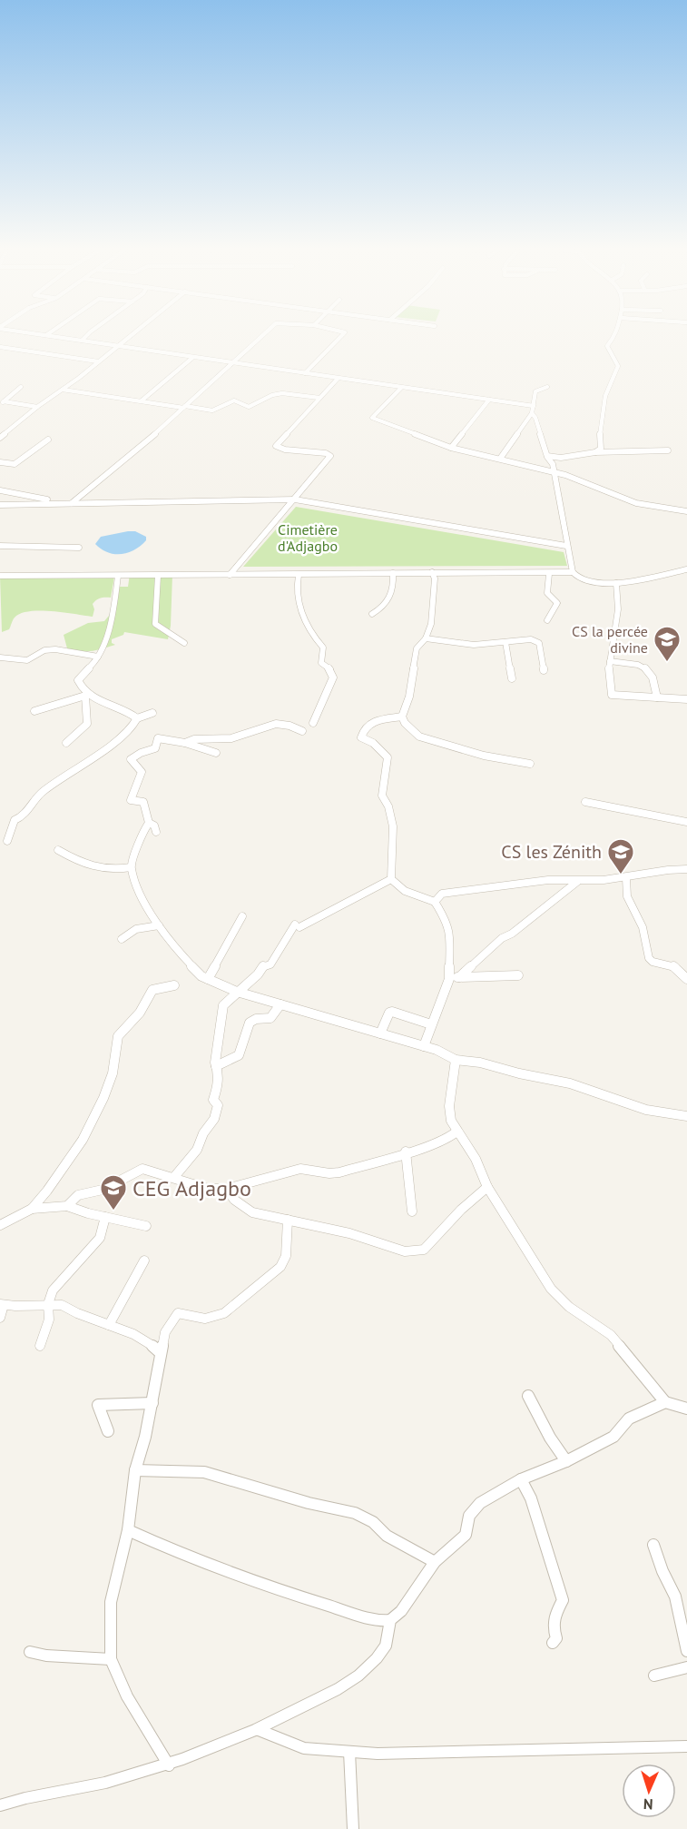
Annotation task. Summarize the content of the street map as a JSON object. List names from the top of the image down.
{
  "parks": ["Cimetière d'Adjagbo"],
  "places": {
    "school or university": ["CS la percée divine", "CS les Zénith", "CEG Adjagbo"]
  },
  "north": "bottom"
}
